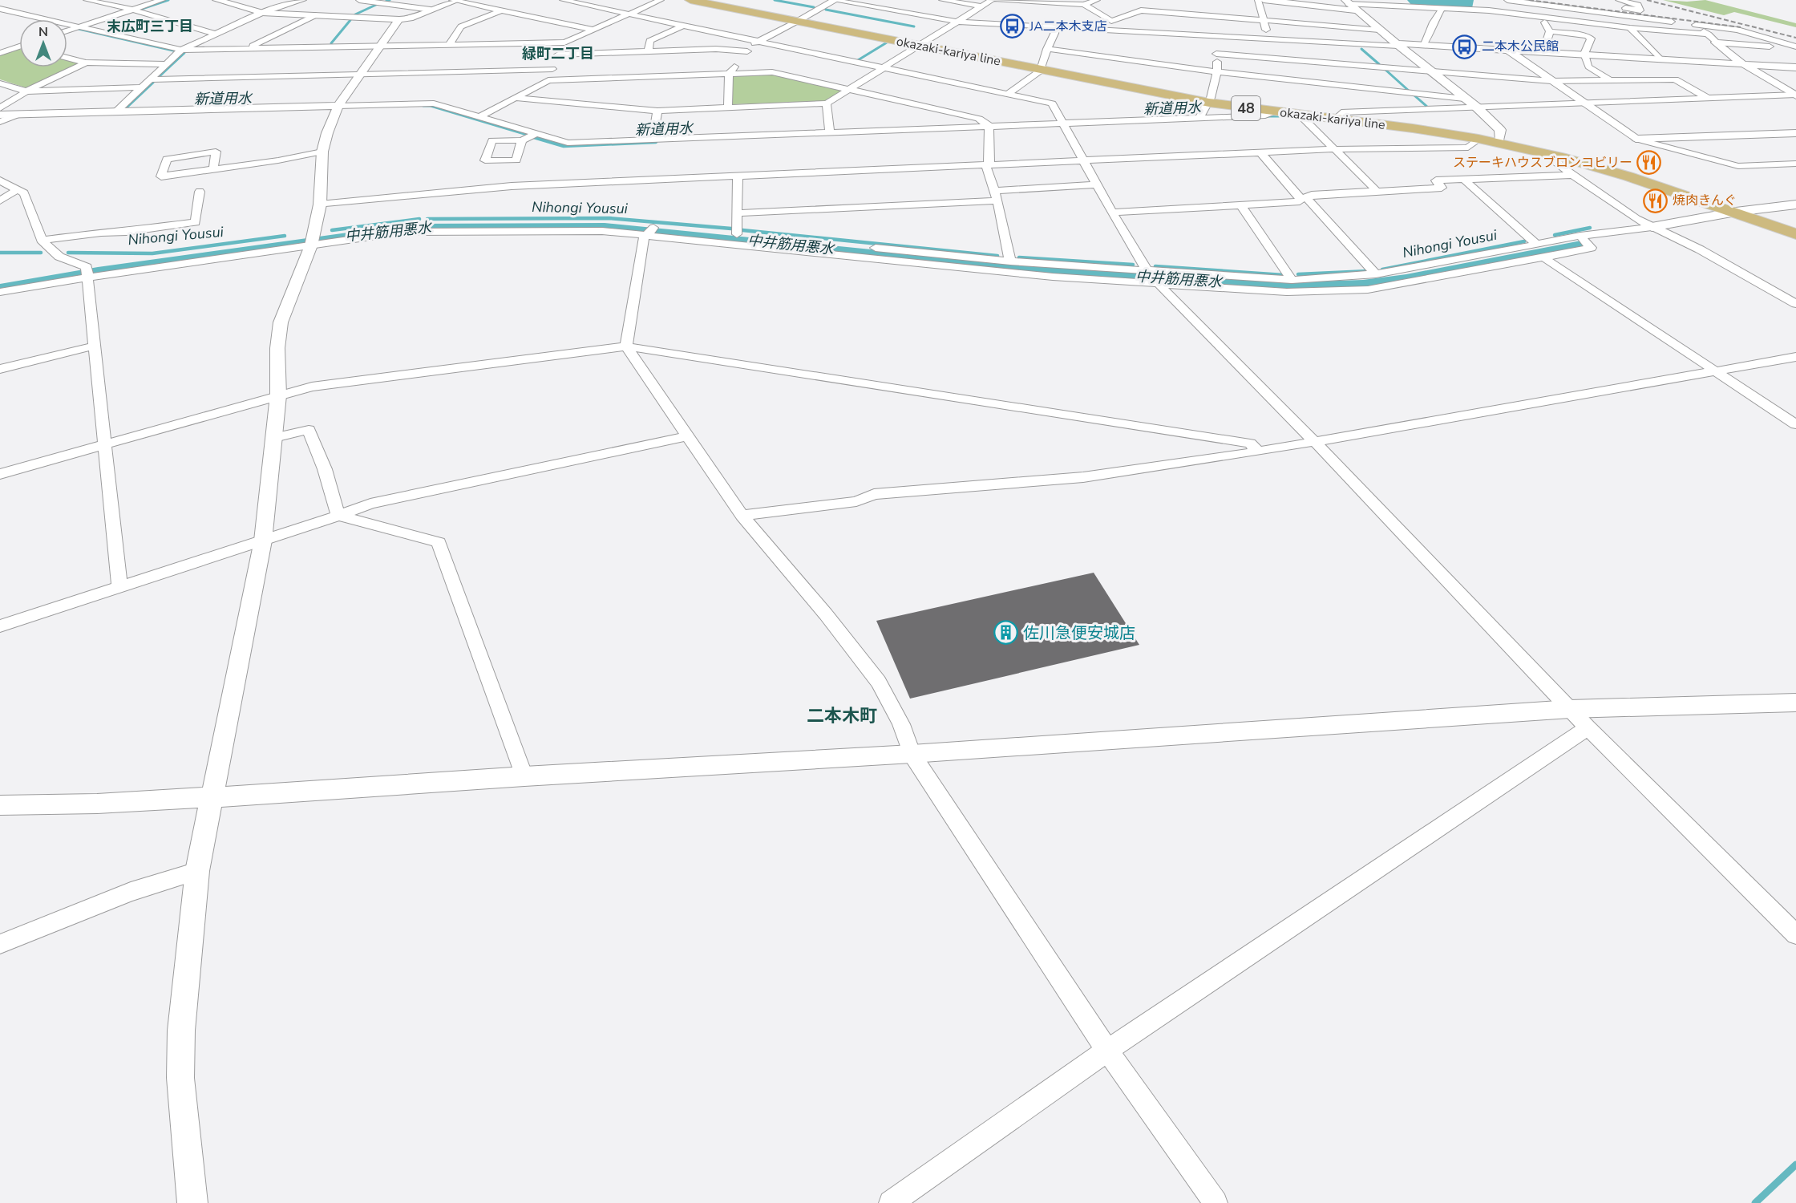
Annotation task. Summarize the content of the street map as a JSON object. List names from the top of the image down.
{
  "streets": {
    "main road": ["okazaki-kariya line", "48"]
  },
  "districts": ["末広町三丁目", "緑町二丁目", "二本木町"],
  "water": ["新道用水", "Nihongi Yousui", "中井筋用悪水"],
  "places": {
    "bus stop": ["JA二本木支店", "二本木公民館"],
    "restaurant": ["ステーキハウスブロンコビリー", "焼肉きんぐ"],
    "building": ["佐川急便安城店"]
  },
  "north": "top"
}
